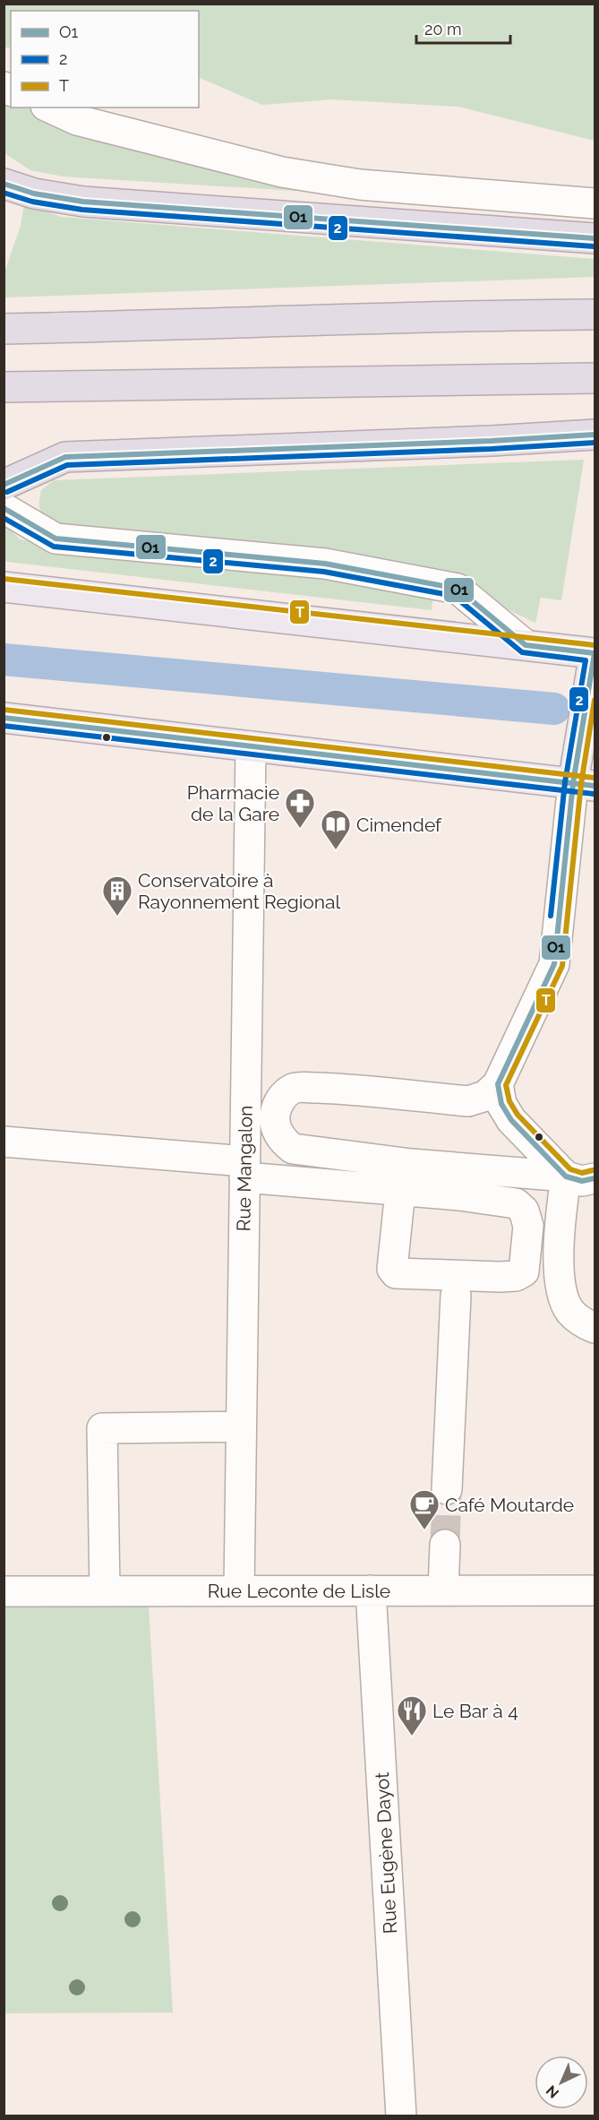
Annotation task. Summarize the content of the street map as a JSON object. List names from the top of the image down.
{
  "streets": {
    "street": ["Rue Mangalon", "Rue Leconte de Lisle", "Rue Eugène Dayot"]
  },
  "crossings": [
    ["Rue Mangalon", "Rue Leconte de Lisle"],
    ["Rue Leconte de Lisle", "Rue Eugène Dayot"]
  ],
  "places": {
    "pharmacy": ["Pharmacie de la Gare"],
    "library": ["Cimendef"],
    "building": ["Conservatoire à Rayonnement Regional"],
    "cafe": ["Café Moutarde"],
    "restaurant": ["Le Bar à 4"]
  },
  "lines": ["transit line O1", "transit line 2", "transit line T"],
  "legend": ["O1", "2", "T"],
  "scale_bar": "20 m",
  "north": "bottom left"
}
